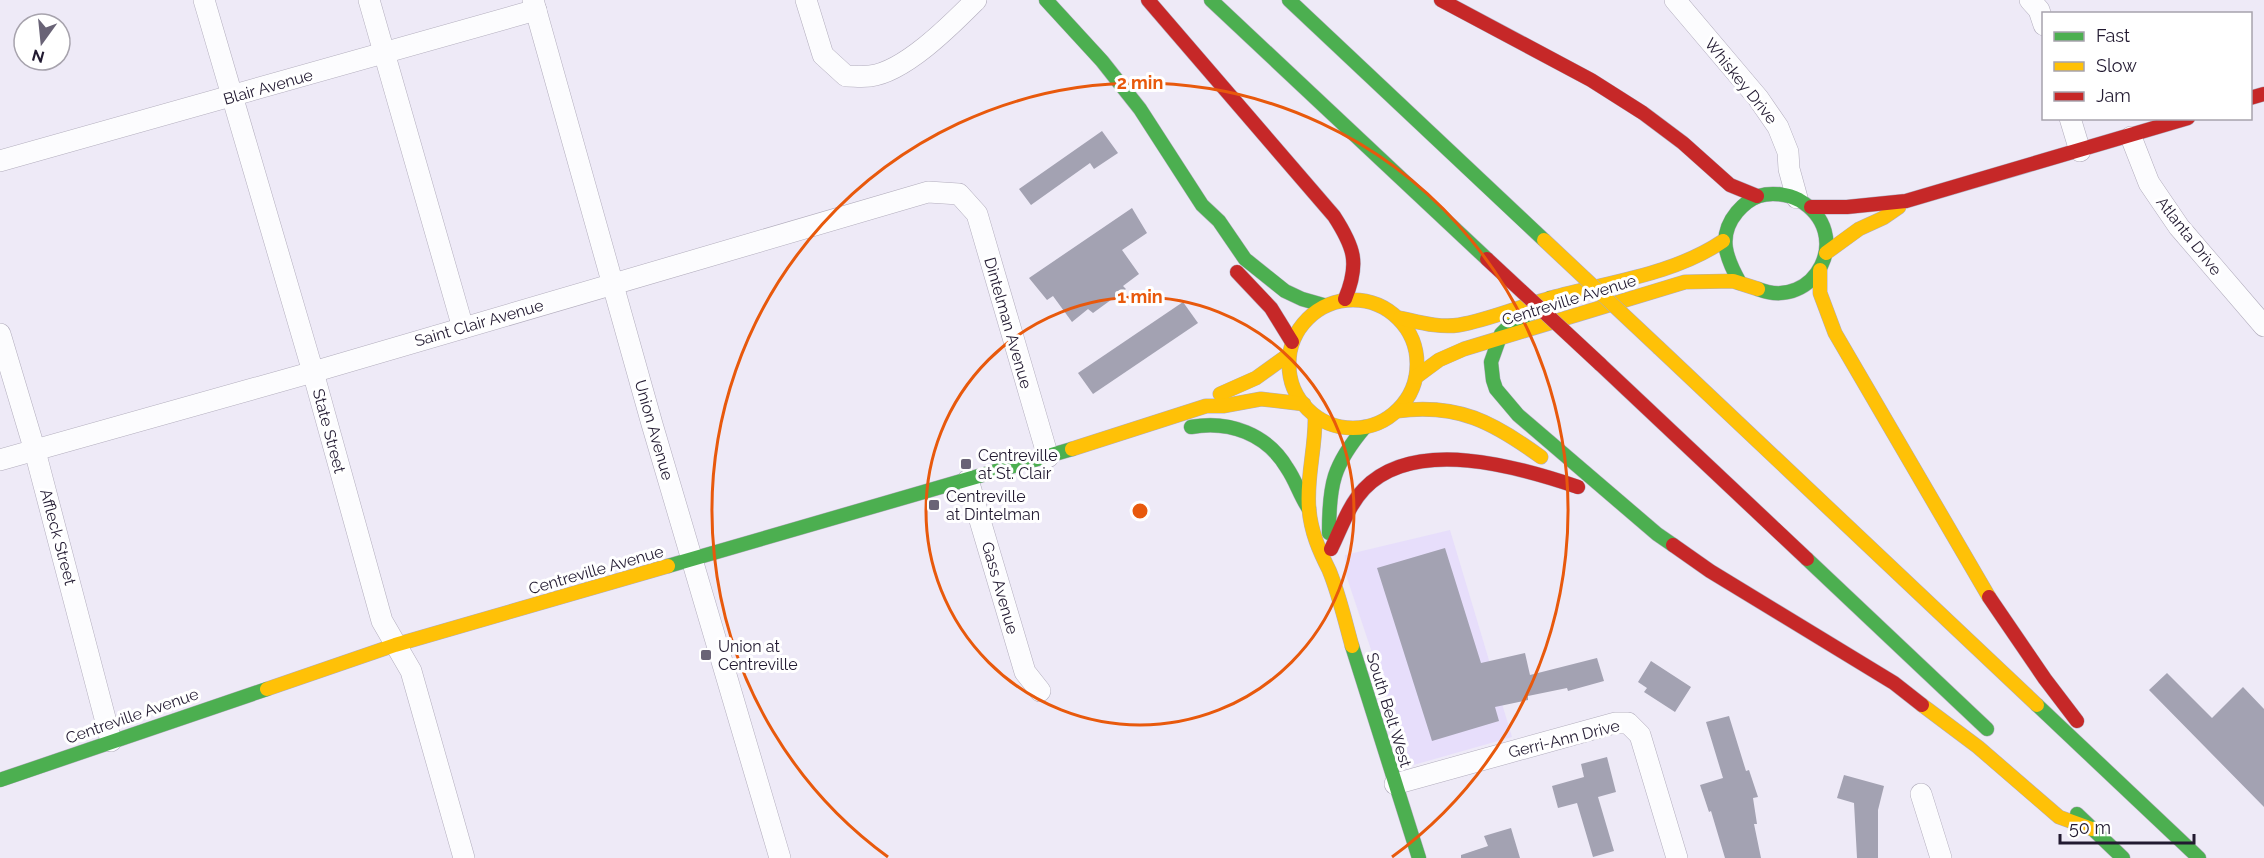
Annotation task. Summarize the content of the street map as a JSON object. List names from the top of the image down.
{
  "streets": {
    "main road": ["Centreville Avenue", "South Belt West"],
    "street": [
      "Whiskey Drive",
      "Blair Avenue",
      "Atlanta Drive",
      "Saint Clair Avenue",
      "Dintelman Avenue",
      "Union Avenue",
      "State Street",
      "Affleck Street",
      "Gass Avenue",
      "Gerri-Ann Drive"
    ]
  },
  "crossings": [
    ["Whiskey Drive", "Centreville Avenue"],
    ["Blair Avenue", "Union Avenue"],
    ["Blair Avenue", "State Street"],
    ["Centreville Avenue", "Dintelman Avenue"],
    ["Centreville Avenue", "Union Avenue"],
    ["Centreville Avenue", "State Street"],
    ["Centreville Avenue", "Affleck Street"],
    ["Centreville Avenue", "Gass Avenue"],
    ["Centreville Avenue", "South Belt West"],
    ["Saint Clair Avenue", "Dintelman Avenue"],
    ["Saint Clair Avenue", "Union Avenue"],
    ["Saint Clair Avenue", "State Street"],
    ["Saint Clair Avenue", "Affleck Street"],
    ["South Belt West", "Gerri-Ann Drive"]
  ],
  "places": {
    "transit": ["Centreville at St. Clair", "Centreville at Dintelman", "Union at Centreville"]
  },
  "legend": ["Fast", "Slow", "Jam"],
  "scale_bar": "50 m",
  "north": "bottom",
  "rings": ["2 min", "1 min"]
}
